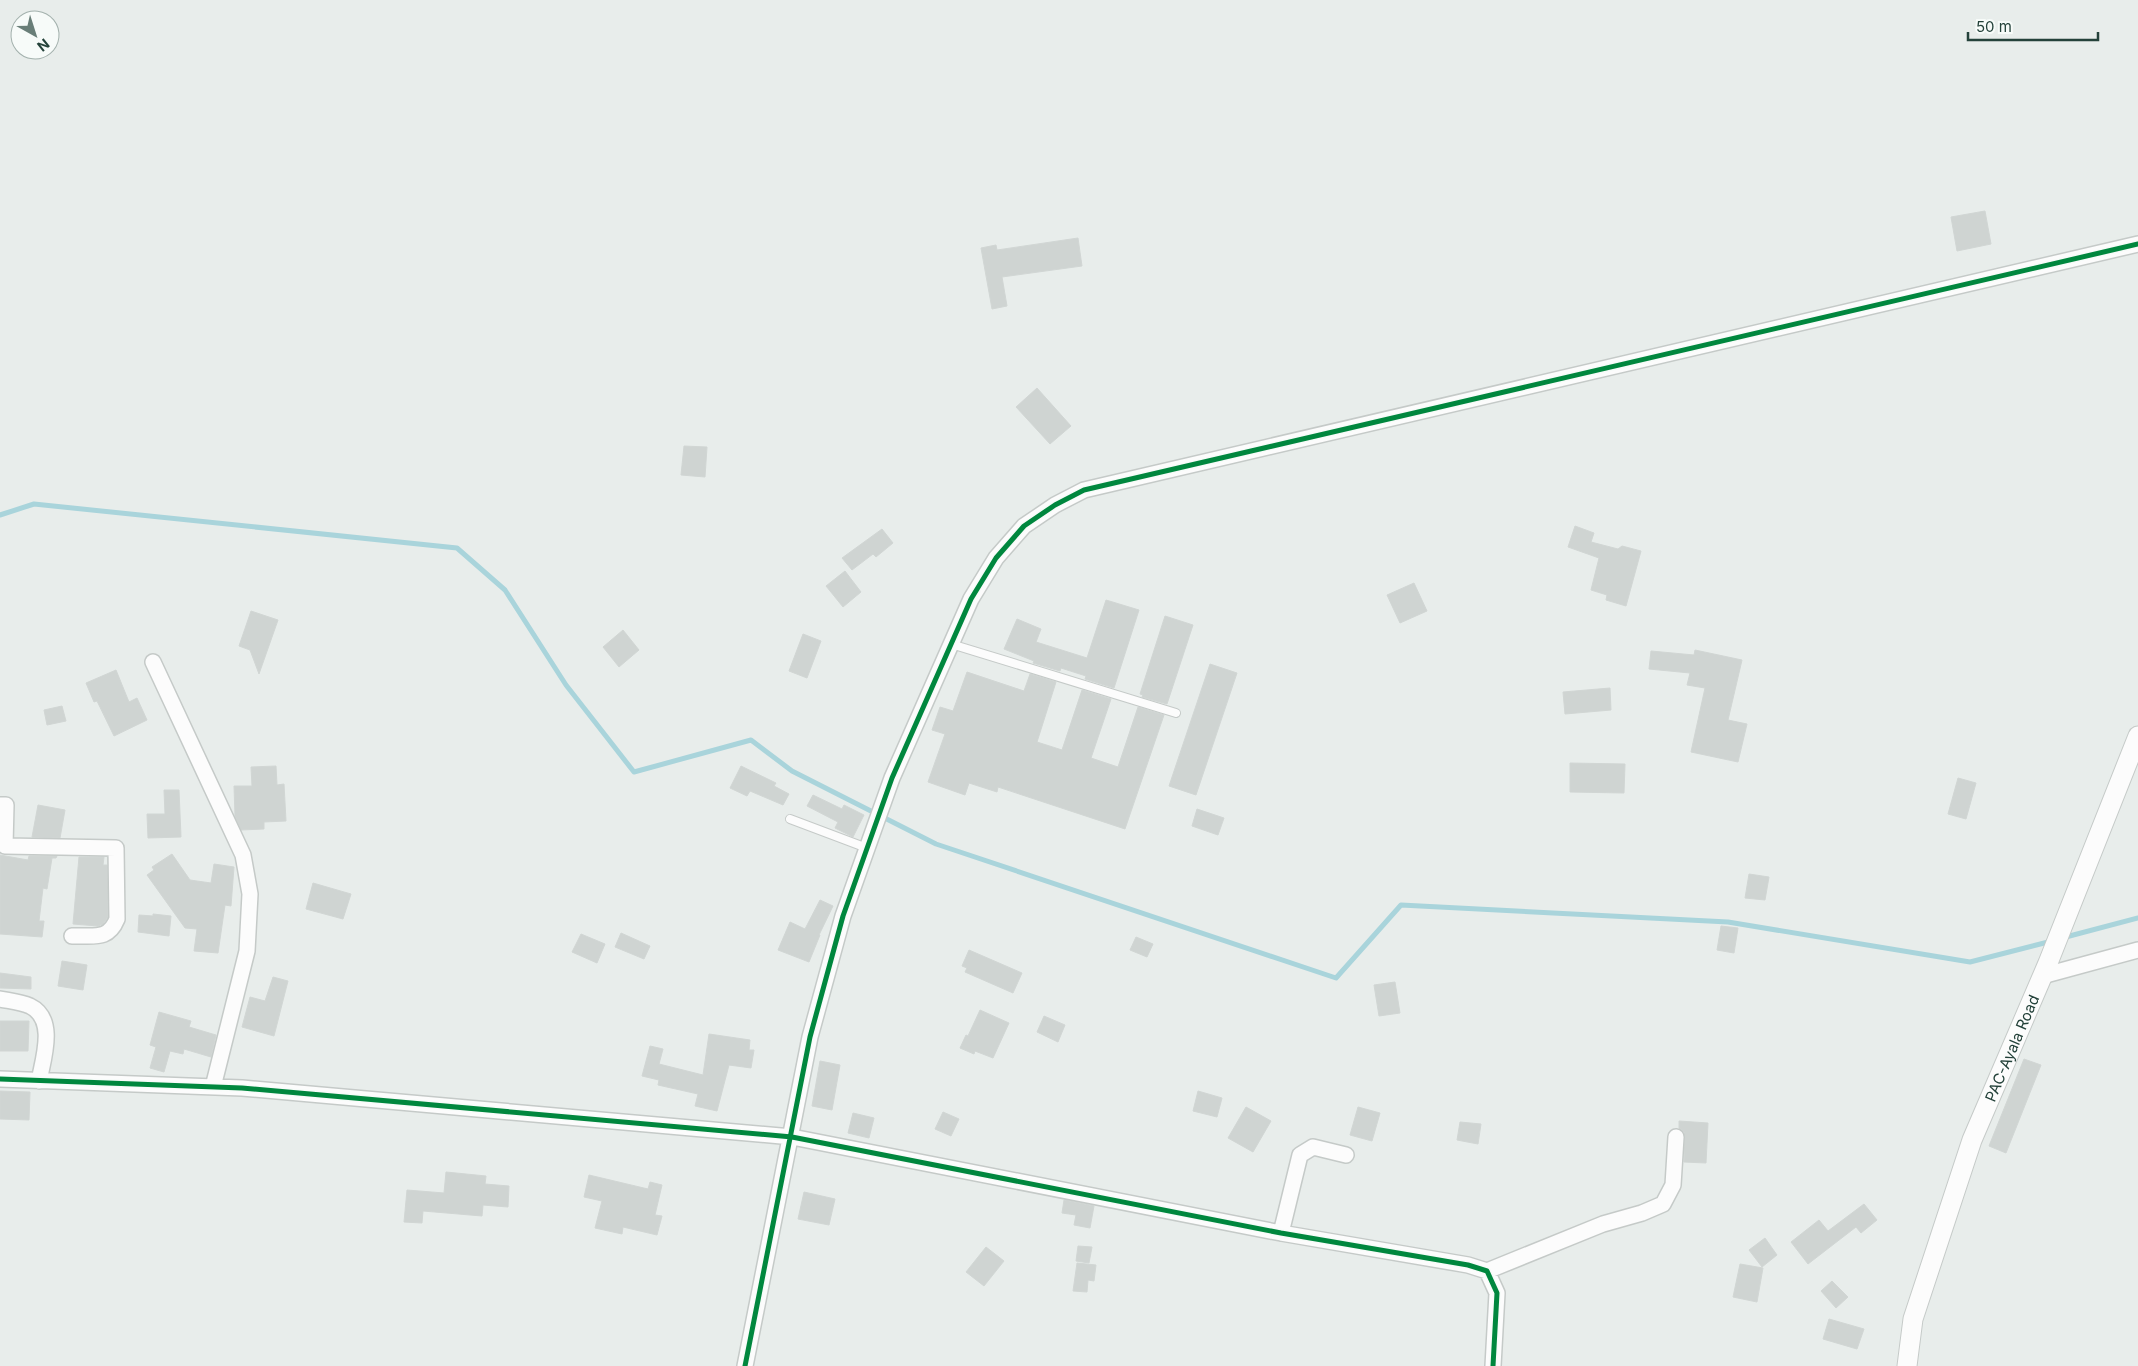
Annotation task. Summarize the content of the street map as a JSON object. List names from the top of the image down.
{
  "streets": {
    "street": ["PAC-Ayala Road"]
  },
  "scale_bar": "50 m",
  "north": "bottom right"
}
